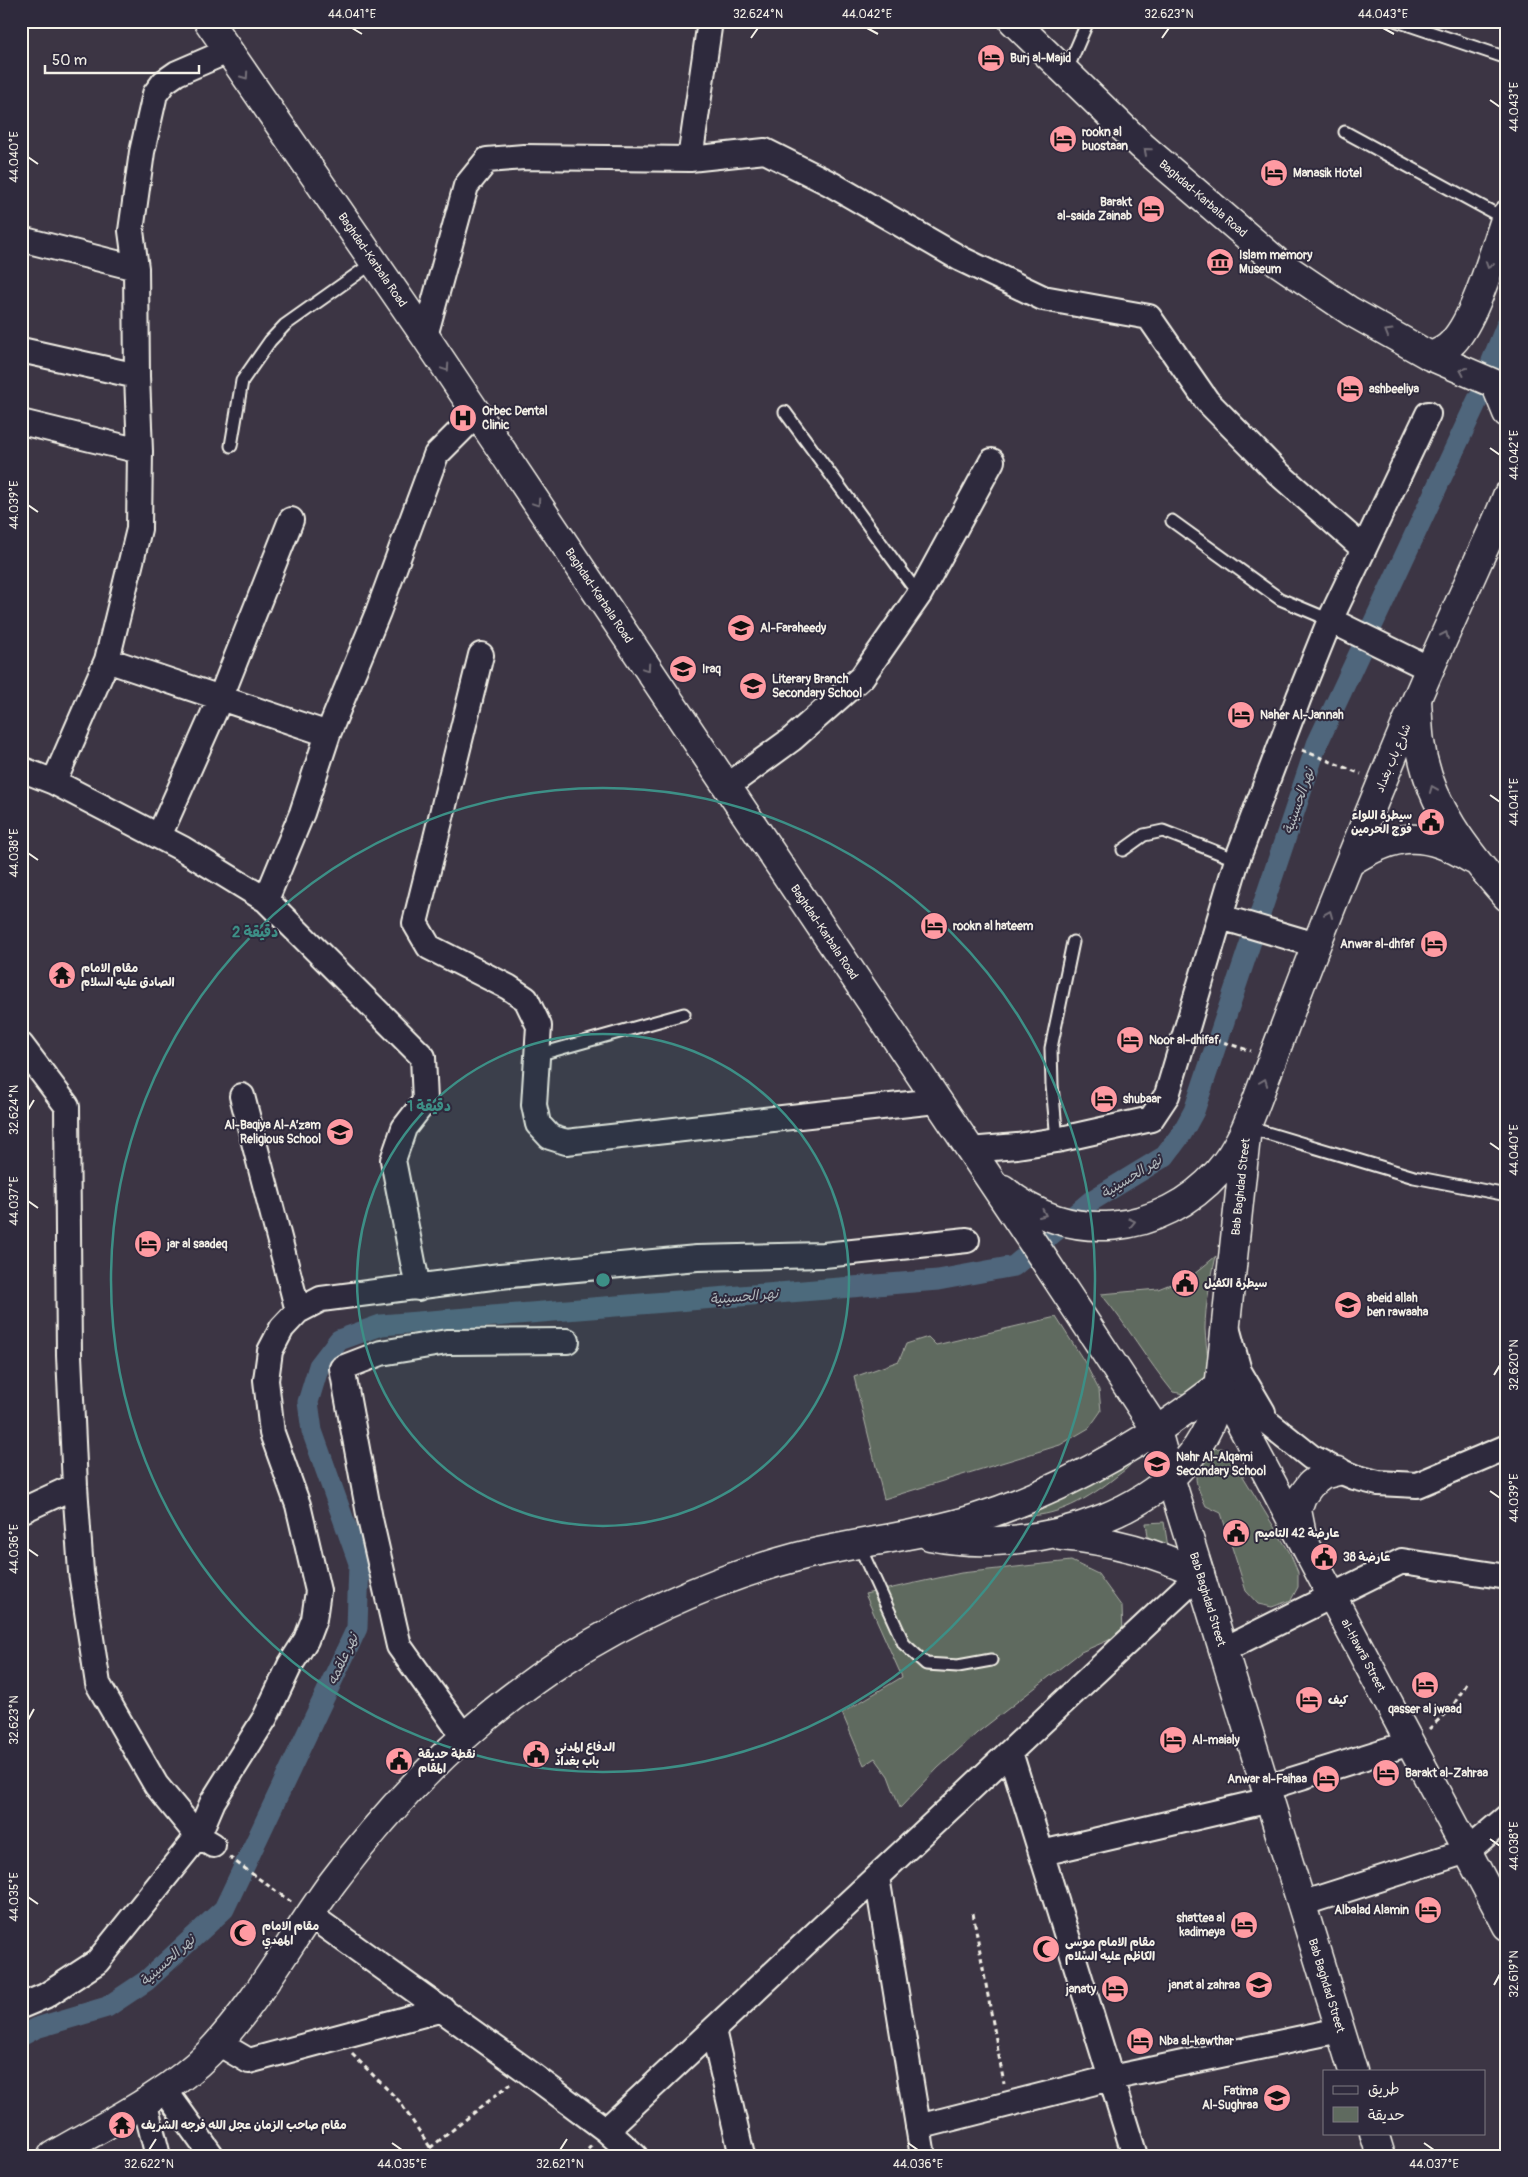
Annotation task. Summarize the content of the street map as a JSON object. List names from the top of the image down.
{
  "streets": {
    "main road": [
      "Baghdad-Karbala Road",
      "شارع باب بغداد",
      "Bab Baghdad Street",
      "al-Ḥawrā Street"
    ]
  },
  "crossings": [
    ["Baghdad-Karbala Road", "Bab Baghdad Street"],
    ["شارع باب بغداد", "Bab Baghdad Street"],
    ["Bab Baghdad Street", "al-Ḥawrā Street"]
  ],
  "one_way": ["شارع باب بغداد"],
  "water": ["نهر الحسينية", "نهر علقمه"],
  "places": {
    "hotel": [
      "Burj al-Majid",
      "rookn al buostaan",
      "Manasik Hotel",
      "Barakt al-saida Zainab",
      "ashbeeliya",
      "Naher Al-Jannah",
      "rookn al hateem",
      "Anwar al-dhfaf",
      "Noor al-dhifaf",
      "shubaar",
      "jar al saadeq",
      "qasser al jwaad",
      "كيف",
      "Al-maialy",
      "Barakt al-Zahraa",
      "Anwar al-Faihaa",
      "Albalad Alamin",
      "shattea al kadimeya",
      "janaty",
      "Nba al-kawthar"
    ],
    "museum": ["Islam memory Museum"],
    "hospital": ["Orbec Dental Clinic"],
    "school or university": [
      "Al-Faraheedy",
      "Iraq",
      "Literary Branch Secondary School",
      "Al-Baqiya Al-A’zam Religious School",
      "abeid allah ben rawaaha",
      "Nahr Al-Alqami Secondary School",
      "janat al zahraa",
      "Fatima Al-Sughraa"
    ],
    "public building": [
      "سيطرة اللواء فوج الحرمين",
      "سيطرة الكفيل",
      "عارضة 42 التاميم",
      "عارضة 38",
      "الدفاع المدني باب بغداد",
      "نقطة حديقة المقام"
    ],
    "temple": ["مقام الامام الصادق عليه السلام", "مقام صاحب الزمان عجل الله فرجه الشريف"],
    "mosque": ["مقام الامام المهدي", "مقام الامام موسى الكاظم عليه السلام"]
  },
  "legend": ["طريق", "حديقة"],
  "scale_bar": "50 m",
  "coordinates": [
    "44.041°E",
    "32.624°N",
    "44.042°E",
    "32.623°N",
    "44.043°E",
    "44.040°E",
    "44.039°E",
    "44.038°E",
    "44.037°E",
    "32.620°N",
    "44.036°E",
    "44.035°E",
    "32.619°N",
    "32.622°N",
    "32.621°N"
  ],
  "rings": ["2 دقيقة", "1 دقيقة"]
}
